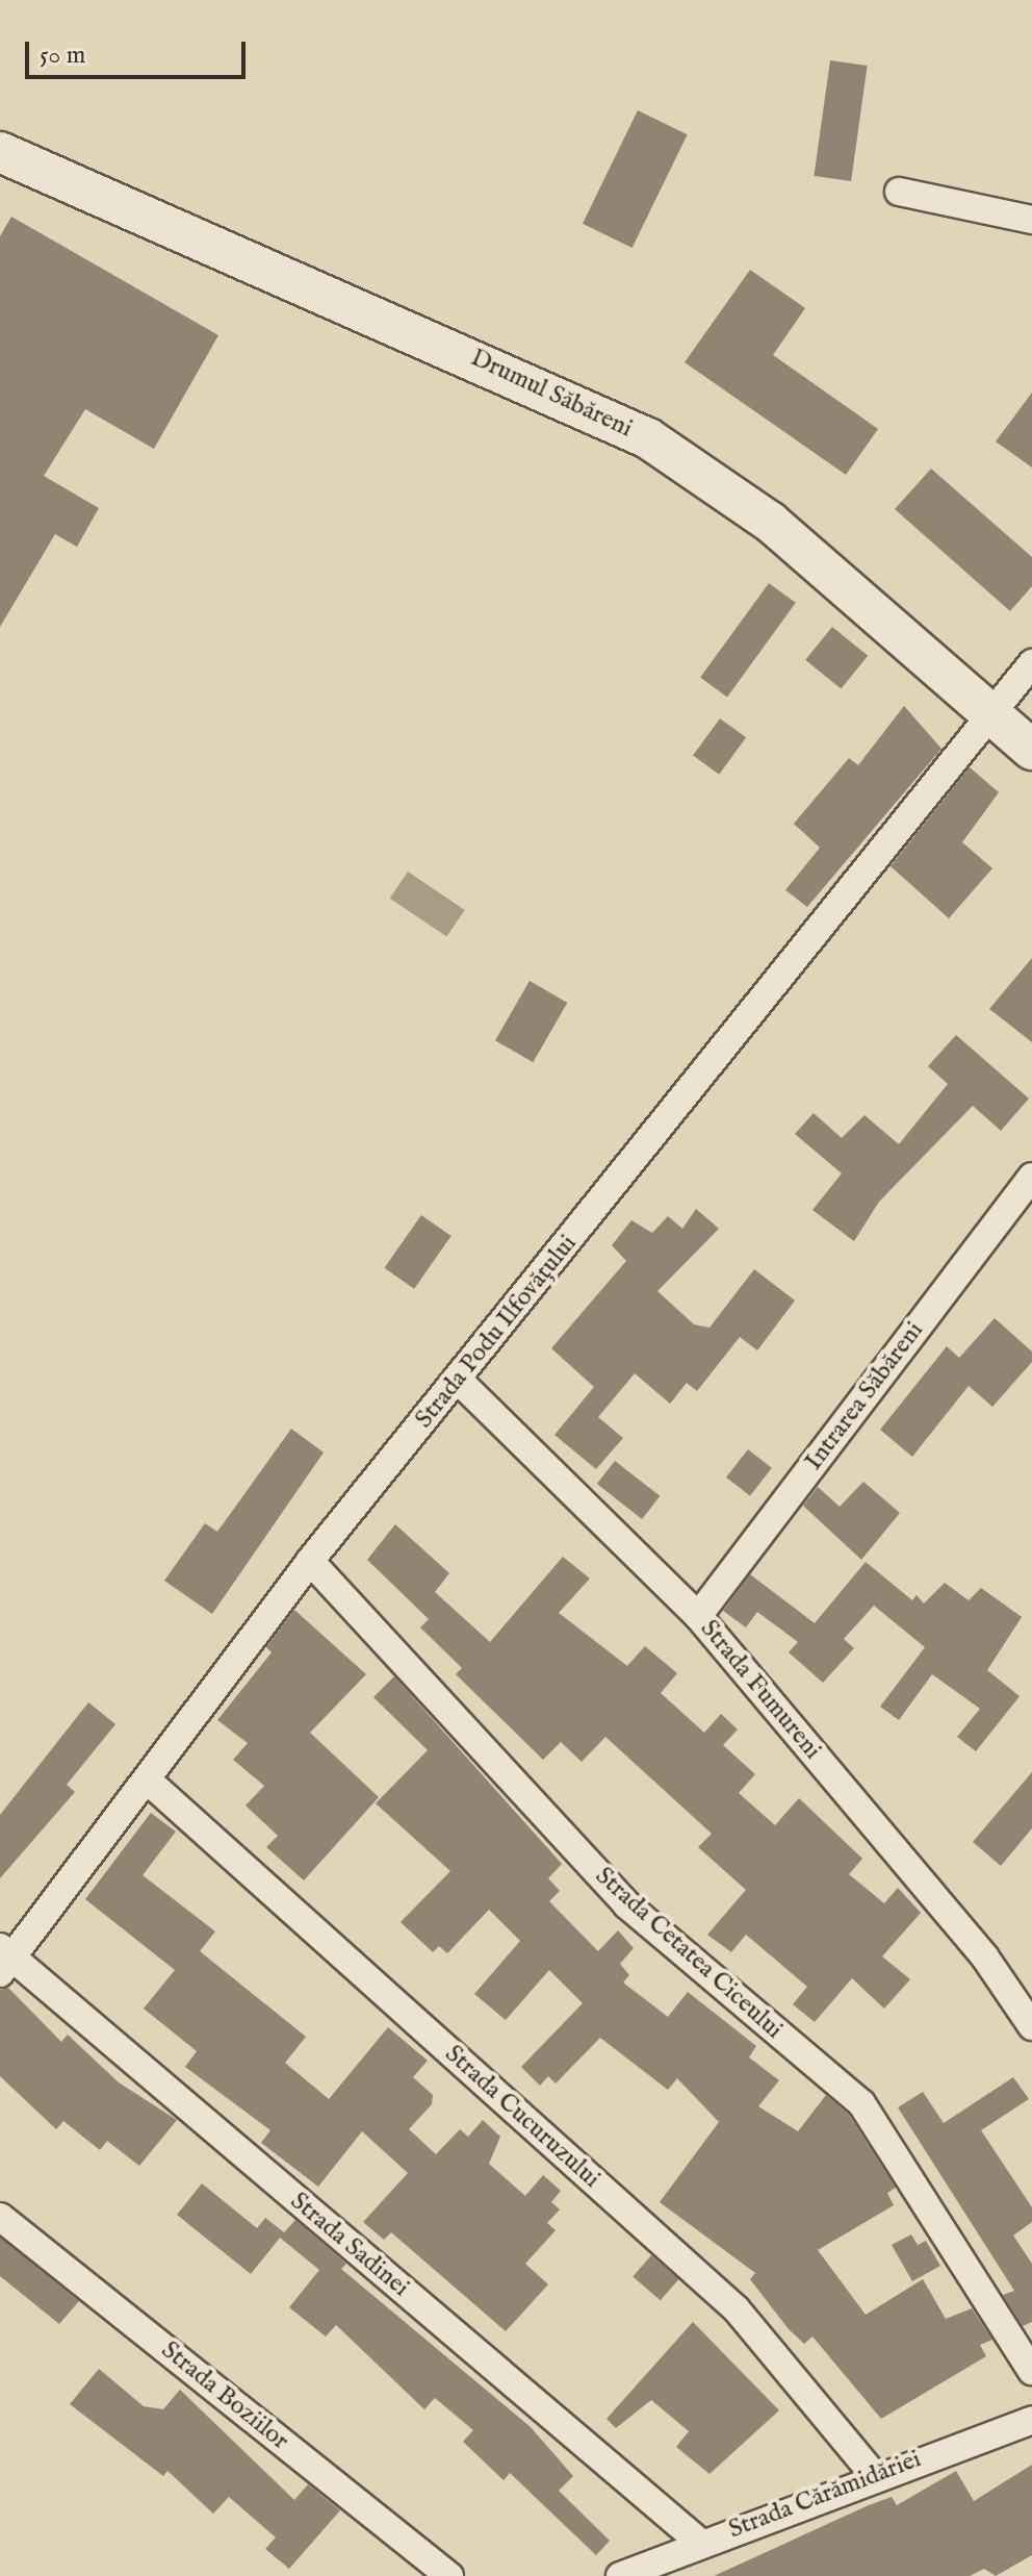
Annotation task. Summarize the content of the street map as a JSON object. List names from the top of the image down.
{
  "streets": {
    "main road": ["Drumul Săbăreni"],
    "street": [
      "Strada Podu Ilfovățului",
      "Intrarea Săbăreni",
      "Strada Fumureni",
      "Strada Cetatea Ciceului",
      "Strada Cucuruzului",
      "Strada Sadinei",
      "Strada Boziilor",
      "Strada Cărămidăriei"
    ]
  },
  "crossings": [
    ["Drumul Săbăreni", "Strada Podu Ilfovățului"],
    ["Strada Podu Ilfovățului", "Strada Fumureni"],
    ["Strada Podu Ilfovățului", "Strada Cetatea Ciceului"],
    ["Strada Podu Ilfovățului", "Strada Cucuruzului"],
    ["Strada Podu Ilfovățului", "Strada Sadinei"],
    ["Intrarea Săbăreni", "Strada Fumureni"],
    ["Strada Cucuruzului", "Strada Cărămidăriei"],
    ["Strada Sadinei", "Strada Cărămidăriei"]
  ],
  "scale_bar": "50 m"
}
